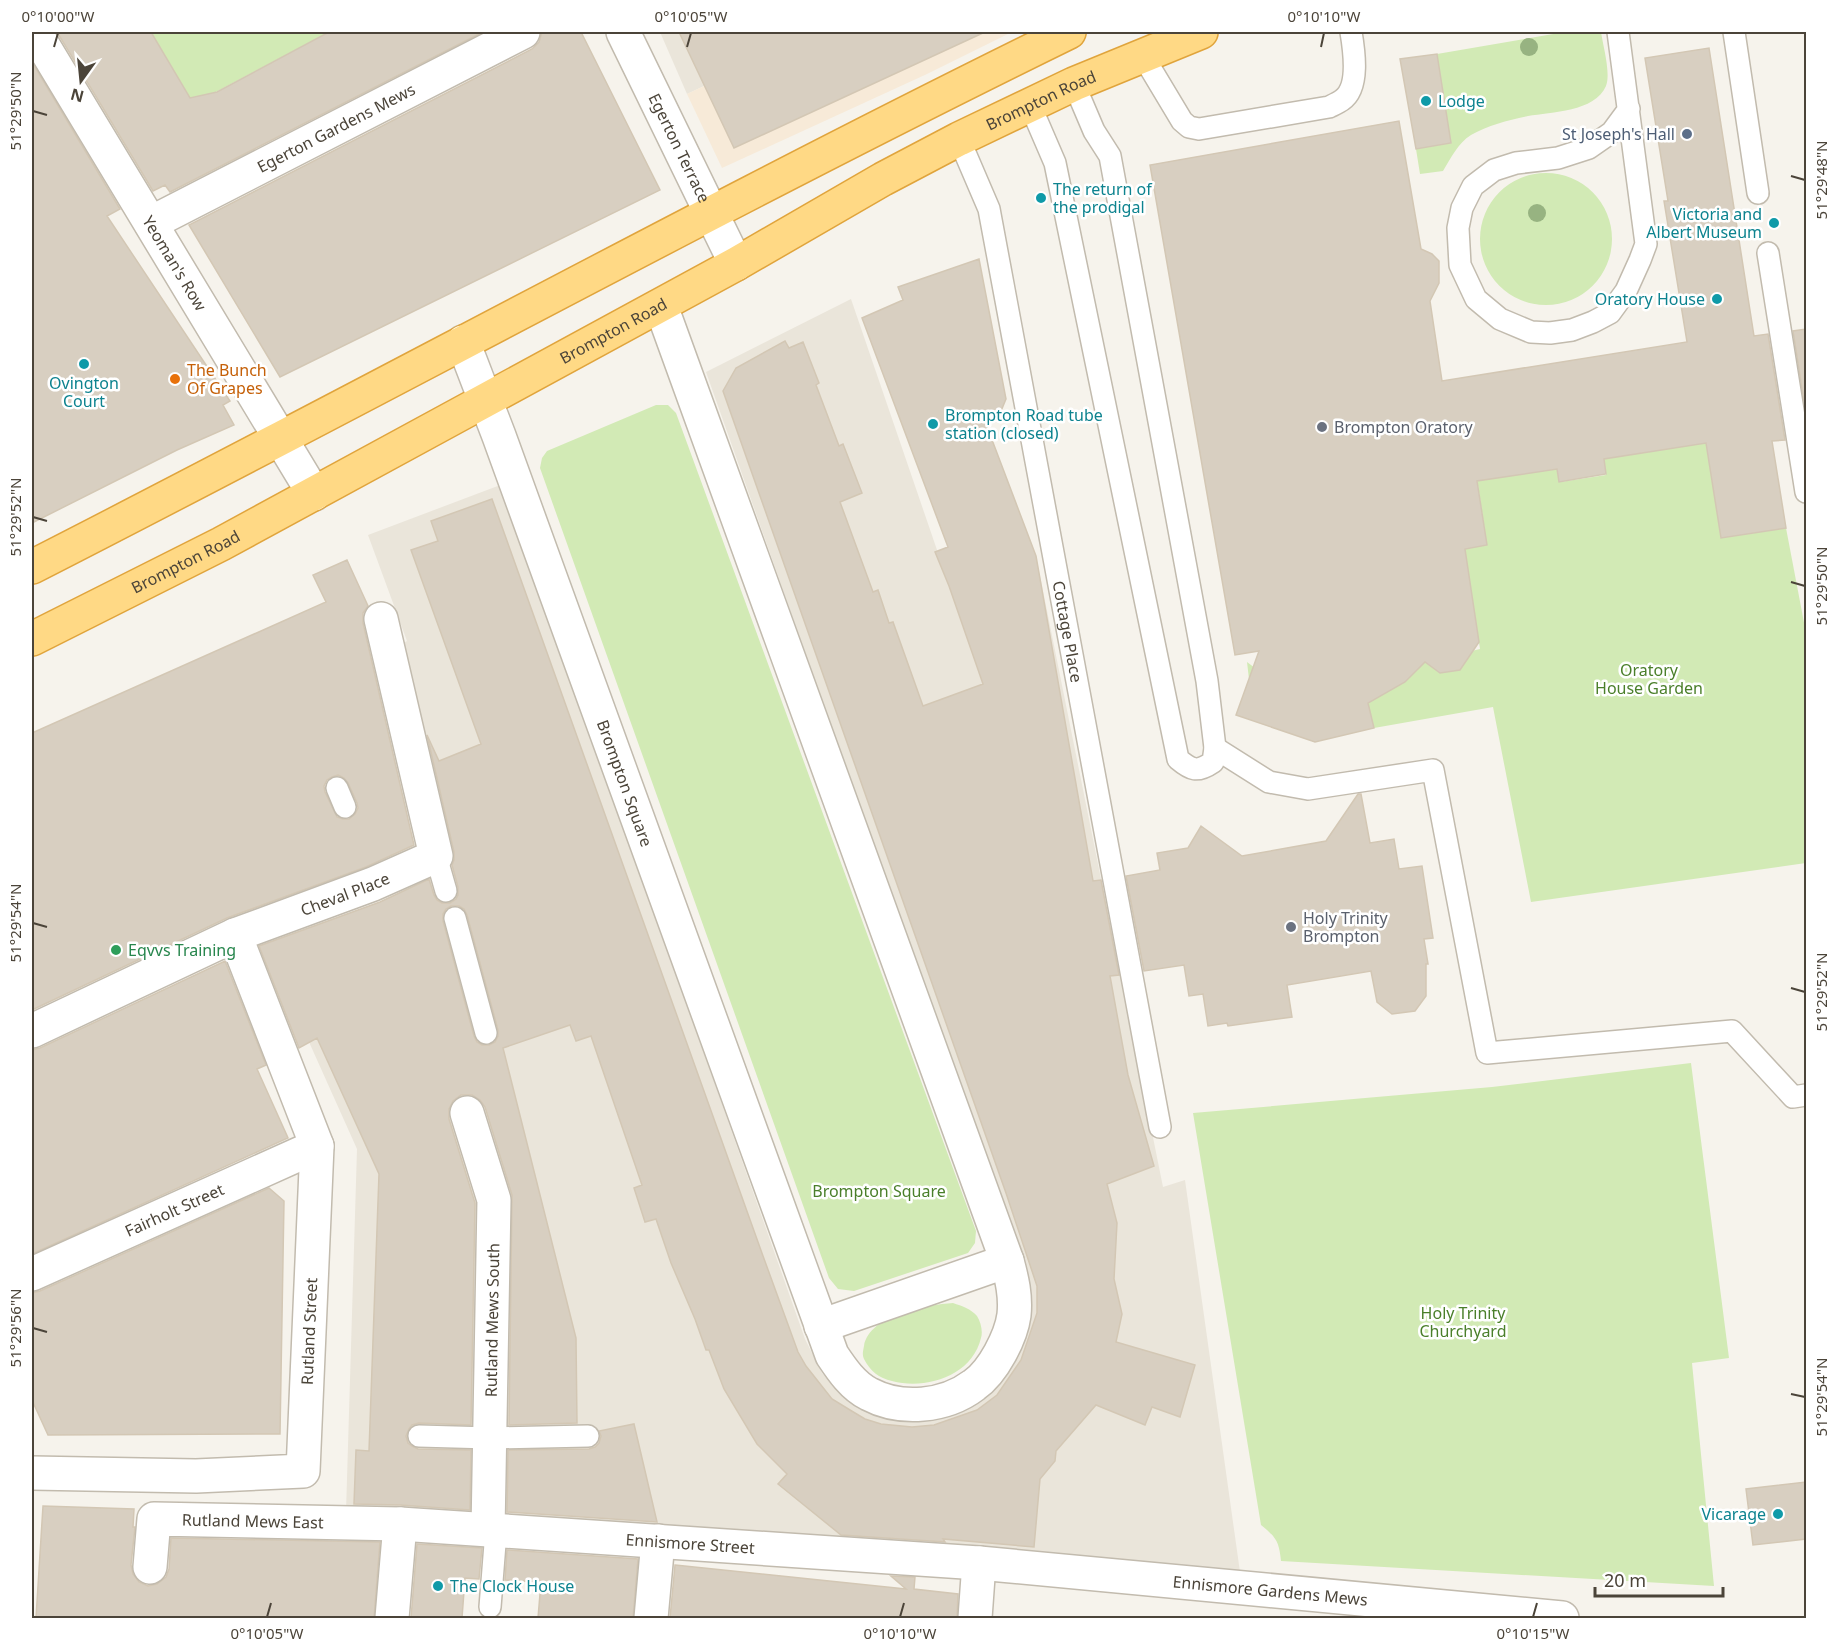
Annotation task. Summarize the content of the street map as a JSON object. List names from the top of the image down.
{
  "streets": {
    "highway": ["Brompton Road"],
    "street": [
      "Egerton Gardens Mews",
      "Egerton Terrace",
      "Yeoman's Row",
      "Brompton Square",
      "Cheval Place",
      "Fairholt Street",
      "Rutland Mews South",
      "Rutland Street",
      "Rutland Mews East",
      "Ennismore Street",
      "Ennismore Gardens Mews"
    ],
    "lane": ["Cottage Place"]
  },
  "crossings": [
    ["Brompton Road", "Egerton Terrace"],
    ["Brompton Road", "Yeoman's Row"],
    ["Brompton Road", "Cottage Place"],
    ["Brompton Road", "Brompton Square"],
    ["Egerton Gardens Mews", "Yeoman's Row"],
    ["Cheval Place", "Rutland Street"],
    ["Fairholt Street", "Rutland Street"],
    ["Rutland Mews South", "Ennismore Street"],
    ["Rutland Mews East", "Ennismore Street"],
    ["Ennismore Street", "Ennismore Gardens Mews"]
  ],
  "parks": ["Oratory House Garden", "Brompton Square", "Holy Trinity Churchyard"],
  "places": [
    "Lodge",
    "St Joseph's Hall",
    "The return of the prodigal",
    "Victoria and Albert Museum",
    "Oratory House",
    "Ovington Court",
    "The Bunch Of Grapes",
    "Brompton Road tube station (closed)",
    "Brompton Oratory",
    "Holy Trinity Brompton",
    "Eqvvs Training",
    "Vicarage",
    "The Clock House"
  ],
  "scale_bar": "20 m",
  "north": "bottom",
  "coordinates": [
    "0°10'00\"W",
    "0°10'05\"W",
    "0°10'10\"W",
    "51°29'50\"N",
    "51°29'48\"N",
    "51°29'52\"N",
    "51°29'54\"N",
    "51°29'56\"N",
    "0°10'15\"W"
  ]
}
